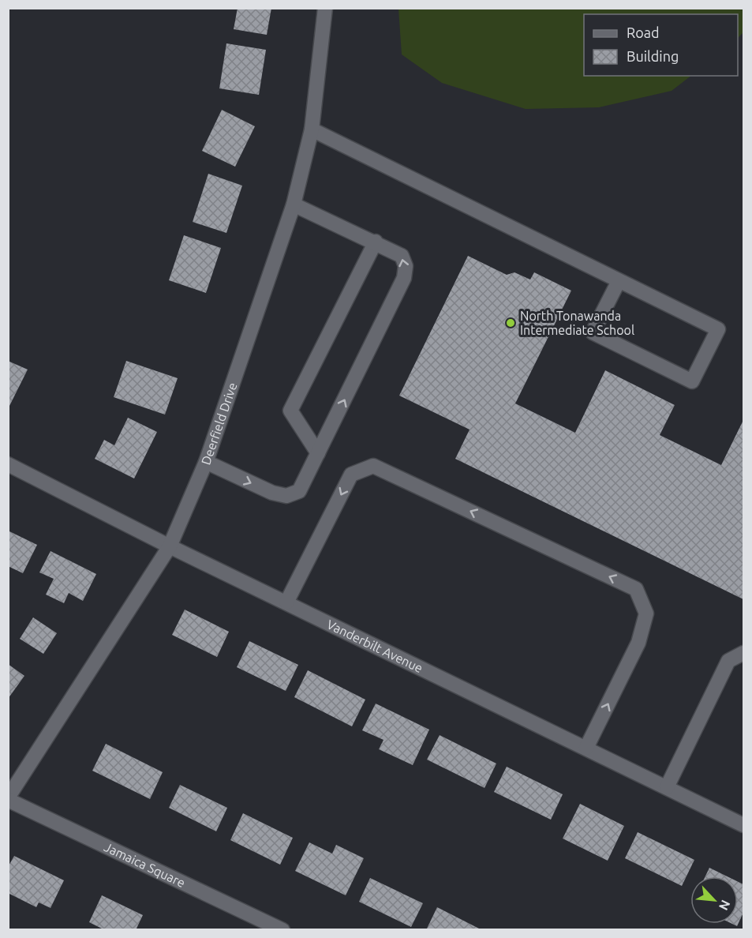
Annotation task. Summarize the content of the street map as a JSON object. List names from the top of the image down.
{
  "streets": {
    "street": ["Deerfield Drive", "Vanderbilt Avenue", "Jamaica Square"]
  },
  "crossings": [
    ["Deerfield Drive", "Vanderbilt Avenue"],
    ["Deerfield Drive", "Jamaica Square"]
  ],
  "places": ["North Tonawanda Intermediate School"],
  "legend": ["Road", "Building"],
  "north": "bottom right"
}
